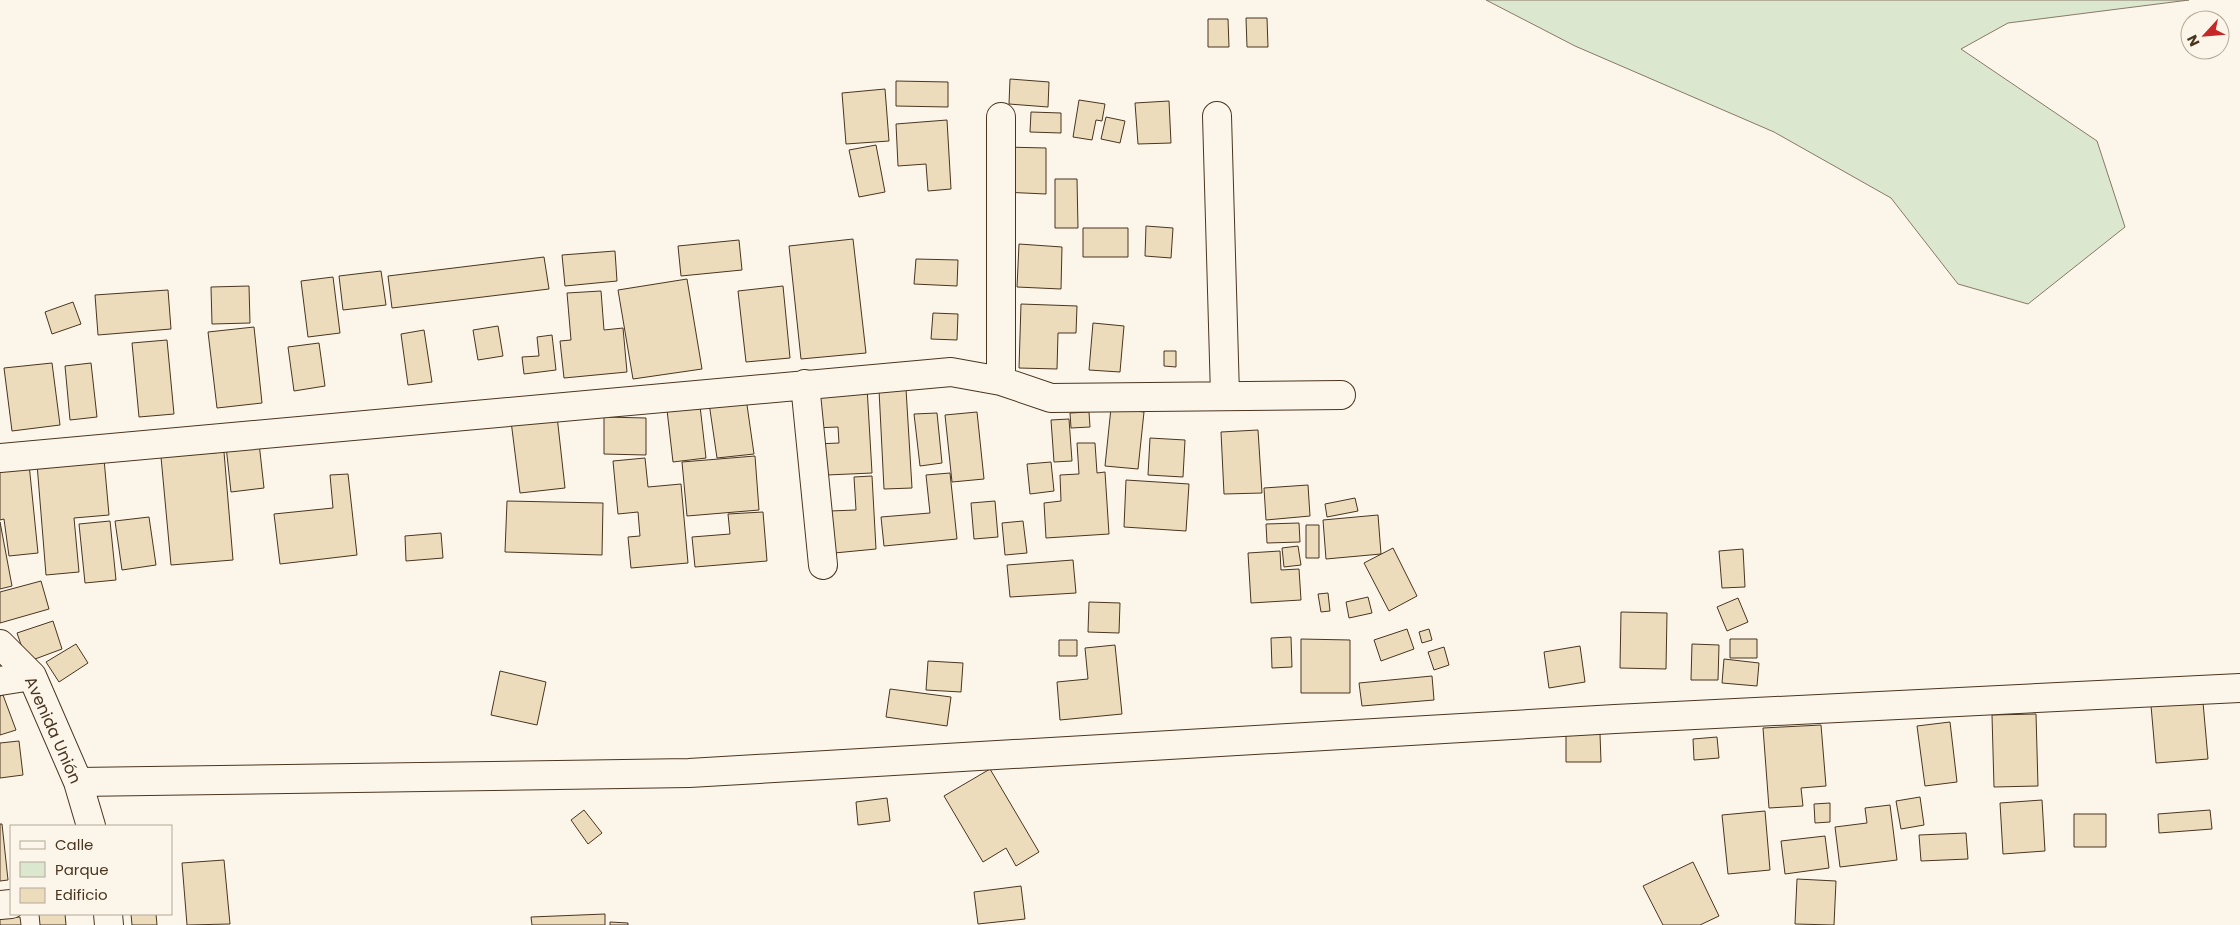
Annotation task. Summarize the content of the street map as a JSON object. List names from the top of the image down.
{
  "streets": {
    "street": ["Avenida Unión"]
  },
  "legend": ["Calle", "Parque", "Edificio"],
  "north": "bottom left"
}
